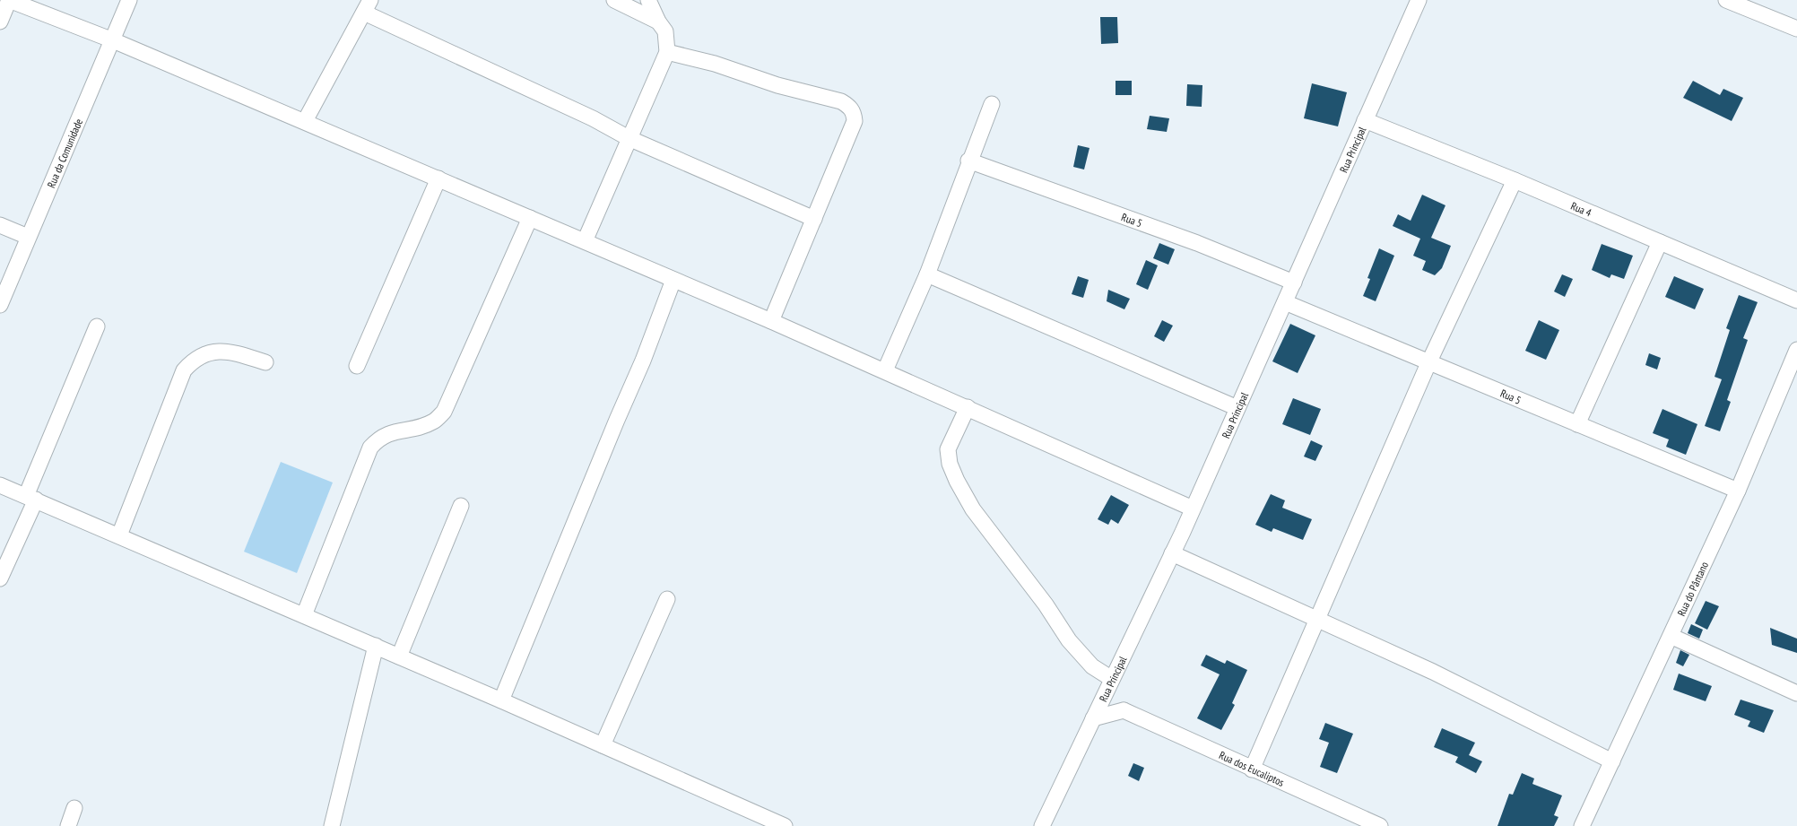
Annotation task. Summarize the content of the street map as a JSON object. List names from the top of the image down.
{
  "streets": {
    "street": [
      "Rua Principal",
      "Rua da Comunidade",
      "Rua 4",
      "Rua 5",
      "Rua do Pântano",
      "Rua dos Eucaliptos"
    ]
  },
  "crossings": [
    ["Rua Principal", "Rua 4"],
    ["Rua Principal", "Rua 5"],
    ["Rua 5", "Rua do Pântano"]
  ]
}
